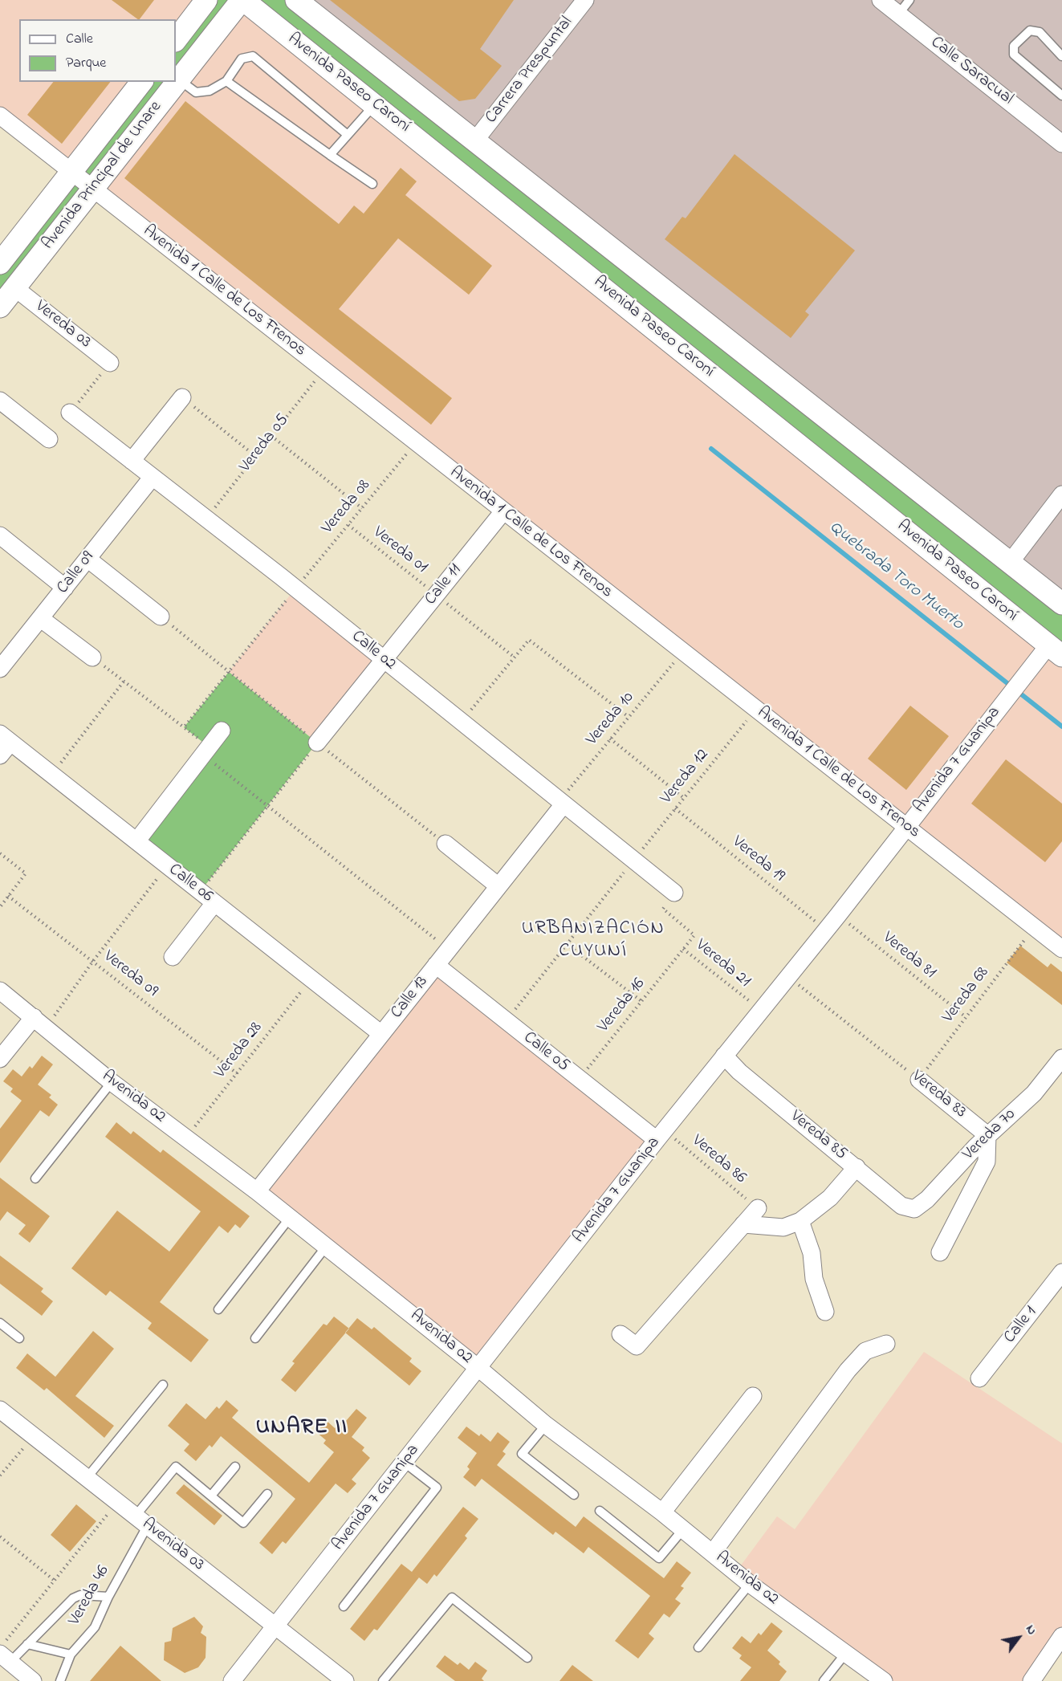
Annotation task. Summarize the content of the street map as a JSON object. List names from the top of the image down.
{
  "streets": {
    "street": [
      "Carrera Prespuntal",
      "Calle Saracual",
      "Avenida Paseo Caroní",
      "Avenida Principal de Unare",
      "Avenida 1 Calle de Los Frenos",
      "Vereda 03",
      "Calle 09",
      "Calle 11",
      "Calle 02",
      "Avenida 7 Guanipa",
      "Calle 06",
      "Calle 13",
      "Calle 05",
      "Vereda 83",
      "Avenida 02",
      "Vereda 70",
      "Vereda 85",
      "Calle 1",
      "Avenida 03"
    ],
    "lane": ["Vereda 46"],
    "path": [
      "Vereda 05",
      "Vereda 08",
      "Vereda 01",
      "Vereda 10",
      "Vereda 12",
      "Vereda 19",
      "Vereda 81",
      "Vereda 21",
      "Vereda 09",
      "Vereda 68",
      "Vereda 16",
      "Vereda 28",
      "Vereda 86"
    ]
  },
  "crossings": [
    ["Carrera Prespuntal", "Avenida Paseo Caroní"],
    ["Avenida Paseo Caroní", "Avenida Principal de Unare"],
    ["Avenida Paseo Caroní", "Avenida 7 Guanipa"],
    ["Avenida Principal de Unare", "Avenida 1 Calle de Los Frenos"],
    ["Avenida Principal de Unare", "Vereda 03"],
    ["Avenida 1 Calle de Los Frenos", "Vereda 05"],
    ["Avenida 1 Calle de Los Frenos", "Vereda 08"],
    ["Avenida 1 Calle de Los Frenos", "Calle 11"],
    ["Avenida 1 Calle de Los Frenos", "Vereda 10"],
    ["Avenida 1 Calle de Los Frenos", "Avenida 7 Guanipa"],
    ["Avenida 1 Calle de Los Frenos", "Vereda 12"],
    ["Avenida 1 Calle de Los Frenos", "Vereda 68"],
    ["Vereda 05", "Vereda 01"],
    ["Vereda 05", "Calle 02"],
    ["Vereda 08", "Vereda 01"],
    ["Vereda 08", "Calle 02"],
    ["Vereda 01", "Calle 11"],
    ["Calle 09", "Calle 02"],
    ["Calle 11", "Calle 02"],
    ["Calle 02", "Vereda 10"],
    ["Calle 02", "Vereda 12"],
    ["Calle 02", "Vereda 21"],
    ["Calle 02", "Calle 13"],
    ["Vereda 10", "Calle 13"],
    ["Avenida 7 Guanipa", "Vereda 19"],
    ["Avenida 7 Guanipa", "Vereda 81"],
    ["Avenida 7 Guanipa", "Vereda 21"],
    ["Avenida 7 Guanipa", "Calle 05"],
    ["Avenida 7 Guanipa", "Vereda 83"],
    ["Avenida 7 Guanipa", "Avenida 02"],
    ["Avenida 7 Guanipa", "Vereda 85"],
    ["Avenida 7 Guanipa", "Vereda 86"],
    ["Avenida 7 Guanipa", "Avenida 03"],
    ["Vereda 12", "Vereda 19"],
    ["Vereda 12", "Calle 05"],
    ["Calle 06", "Calle 13"],
    ["Calle 06", "Vereda 28"],
    ["Vereda 81", "Vereda 68"],
    ["Vereda 21", "Vereda 16"],
    ["Vereda 09", "Vereda 28"],
    ["Vereda 68", "Vereda 83"],
    ["Calle 13", "Calle 05"],
    ["Calle 13", "Avenida 02"],
    ["Vereda 16", "Calle 05"],
    ["Vereda 28", "Avenida 02"],
    ["Calle 05", "Vereda 86"],
    ["Vereda 83", "Vereda 70"],
    ["Vereda 70", "Vereda 85"],
    ["Avenida 03", "Vereda 46"]
  ],
  "districts": ["URBANIZACIÓN CUYUNÍ", "UNARE II"],
  "water": ["Quebrada Toro Muerto"],
  "legend": ["Calle", "Parque"],
  "north": "top right"
}
